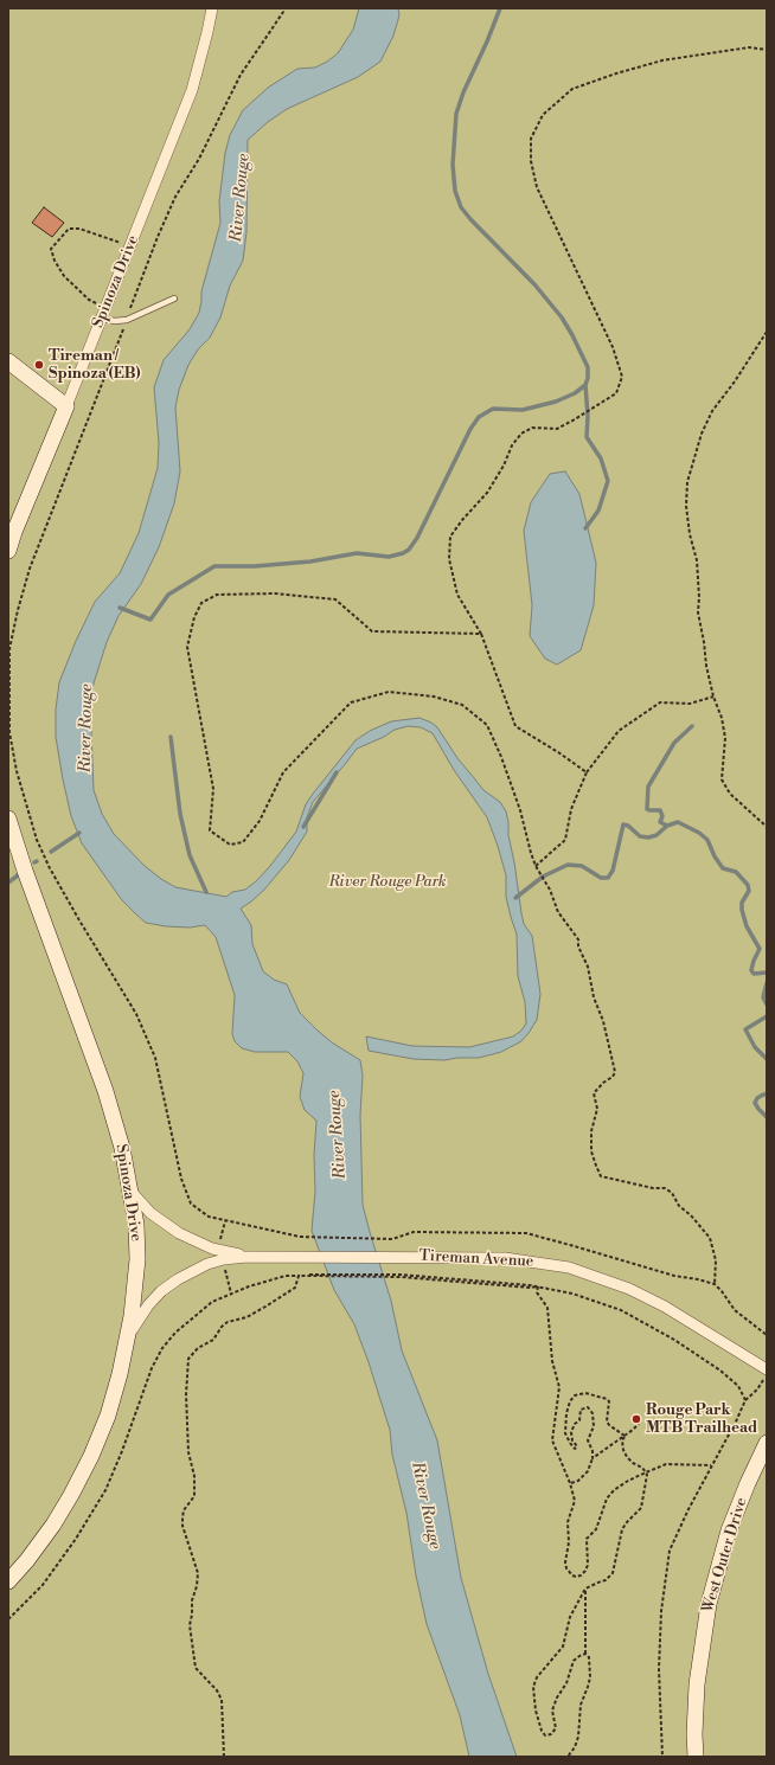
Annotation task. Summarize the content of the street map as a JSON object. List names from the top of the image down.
{
  "streets": {
    "street": ["Spinoza Drive", "Tireman Avenue", "West Outer Drive"]
  },
  "water": ["River Rouge"],
  "parks": ["River Rouge Park"],
  "places": ["Tireman / Spinoza (EB)", "Rouge Park MTB Trailhead"]
}
